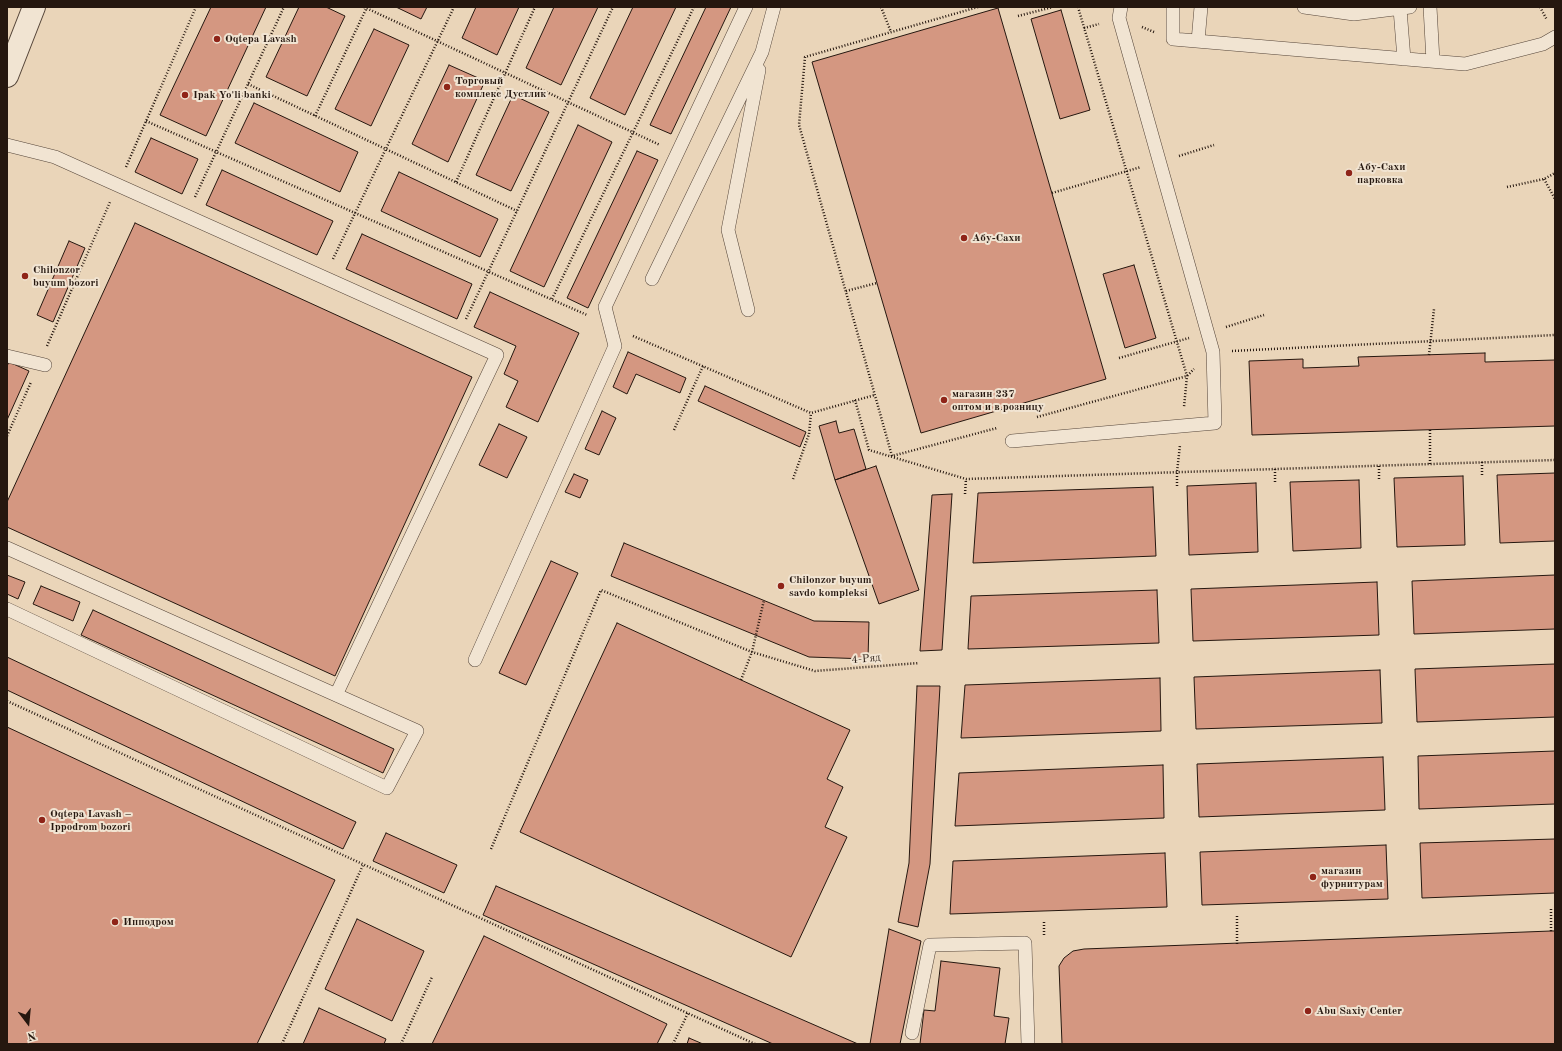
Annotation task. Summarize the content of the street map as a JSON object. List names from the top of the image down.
{
  "streets": {
    "path": ["4-Ряд"]
  },
  "places": [
    "Oqtepa Lavash",
    "Торговый комплекс Дустлик",
    "Ipak Yo'li banki",
    "Абу-Сахи парковка",
    "Абу-Сахи",
    "Chilonzor buyum bozori",
    "магазин 237 оптом и в розницу",
    "Chilonzor buyum savdo kompleksi",
    "Oqtepa Lavash – Ippodrom bozori",
    "магазин фурнитурам",
    "Ипподром",
    "Abu Saxiy Center"
  ],
  "north": "bottom"
}
